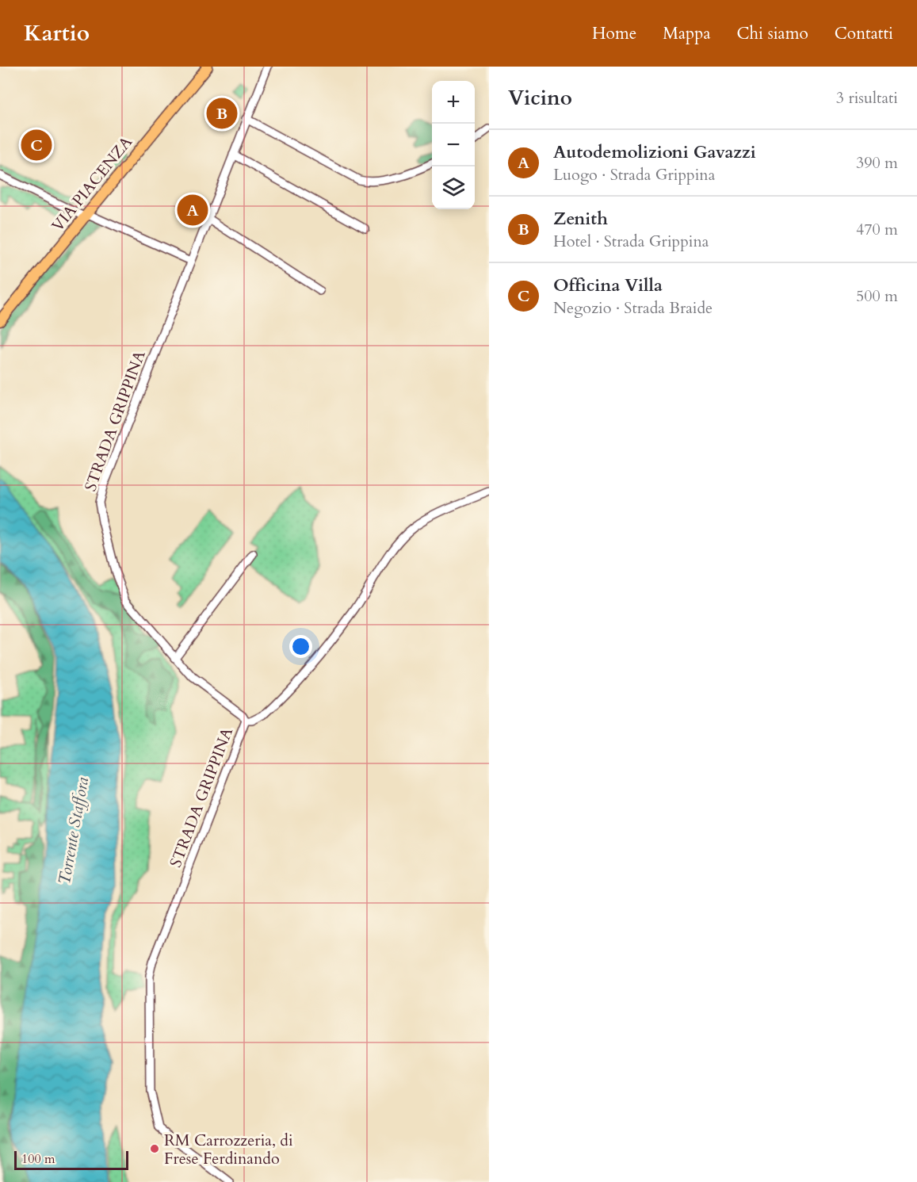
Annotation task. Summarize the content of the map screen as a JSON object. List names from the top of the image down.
{
  "streets": {
    "main road": ["VIA PIACENZA"],
    "street": ["STRADA GRIPPINA"]
  },
  "water": ["Torrente Staffora"],
  "places": ["RM Carrozzeria, di Frese Ferdinando"],
  "scale_bar": "100 m",
  "page": {
    "header": "Kartio",
    "nav": [
      "Home",
      "Mappa",
      "Chi siamo",
      "Contatti"
    ],
    "heading": ["Vicino", "3 risultati"],
    "map_buttons": ["+", "−"],
    "pins": ["B", "C", "A"],
    "list": [
      {
        "mark": "A",
        "name": "Autodemolizioni Gavazzi",
        "note": "Luogo · Strada Grippina",
        "value": "390 m"
      },
      {
        "mark": "B",
        "name": "Zenith",
        "note": "Hotel · Strada Grippina",
        "value": "470 m"
      },
      {
        "mark": "C",
        "name": "Officina Villa",
        "note": "Negozio · Strada Braide",
        "value": "500 m"
      }
    ],
    "scale": "100 m"
  }
}
